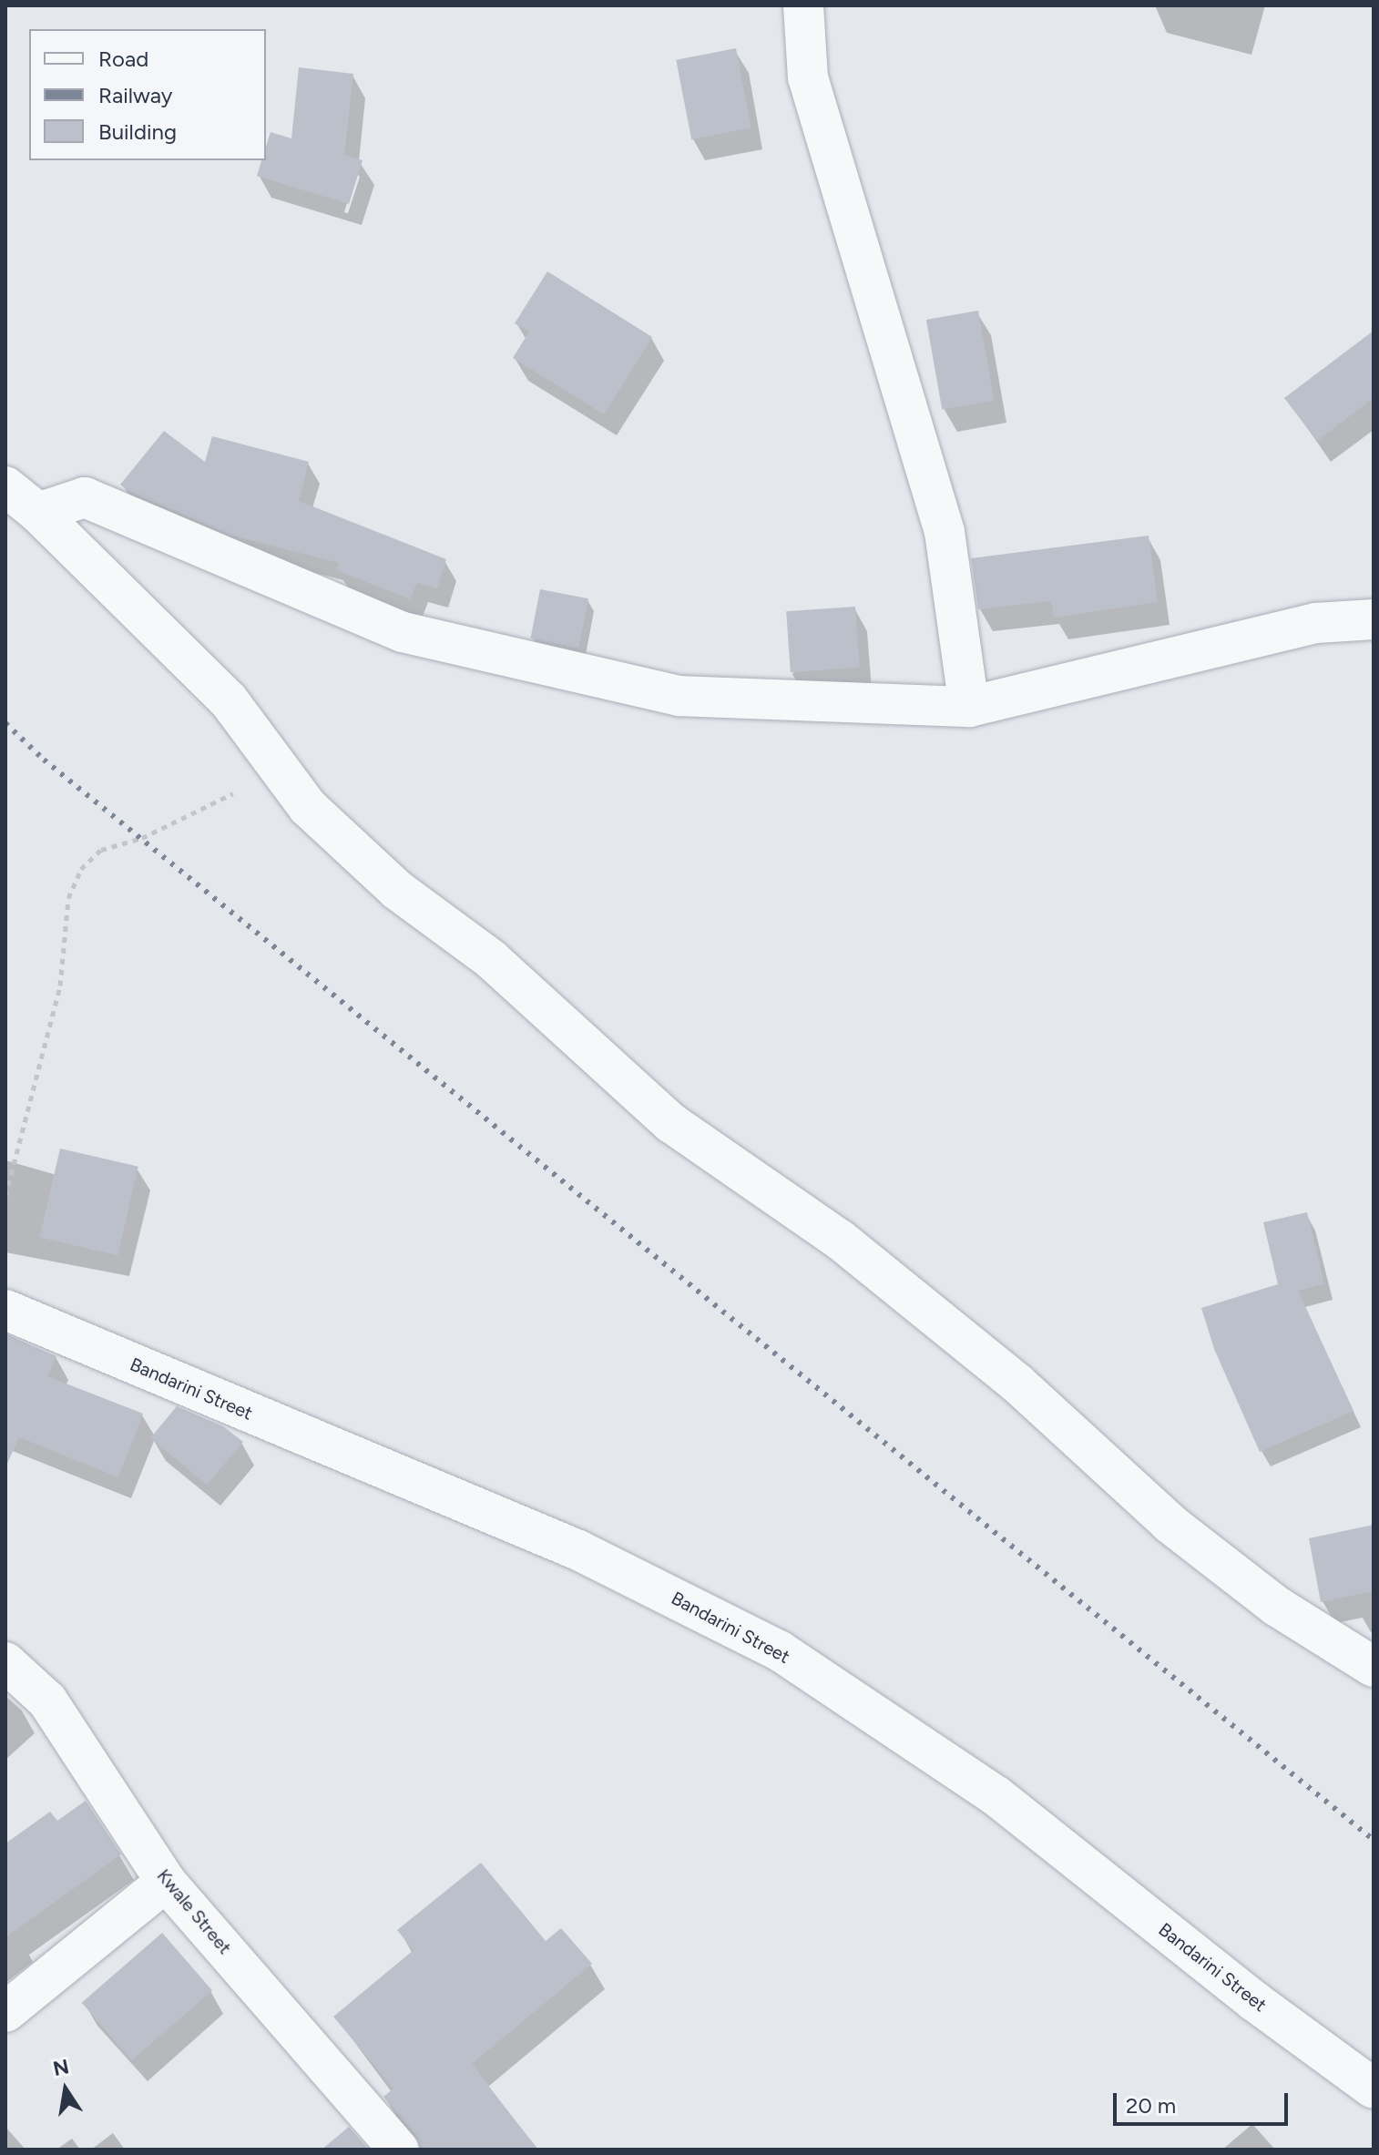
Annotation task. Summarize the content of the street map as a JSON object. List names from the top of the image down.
{
  "streets": {
    "street": ["Bandarini Street", "Kwale Street"]
  },
  "legend": ["Road", "Railway", "Building"],
  "scale_bar": "20 m",
  "north": "top"
}
